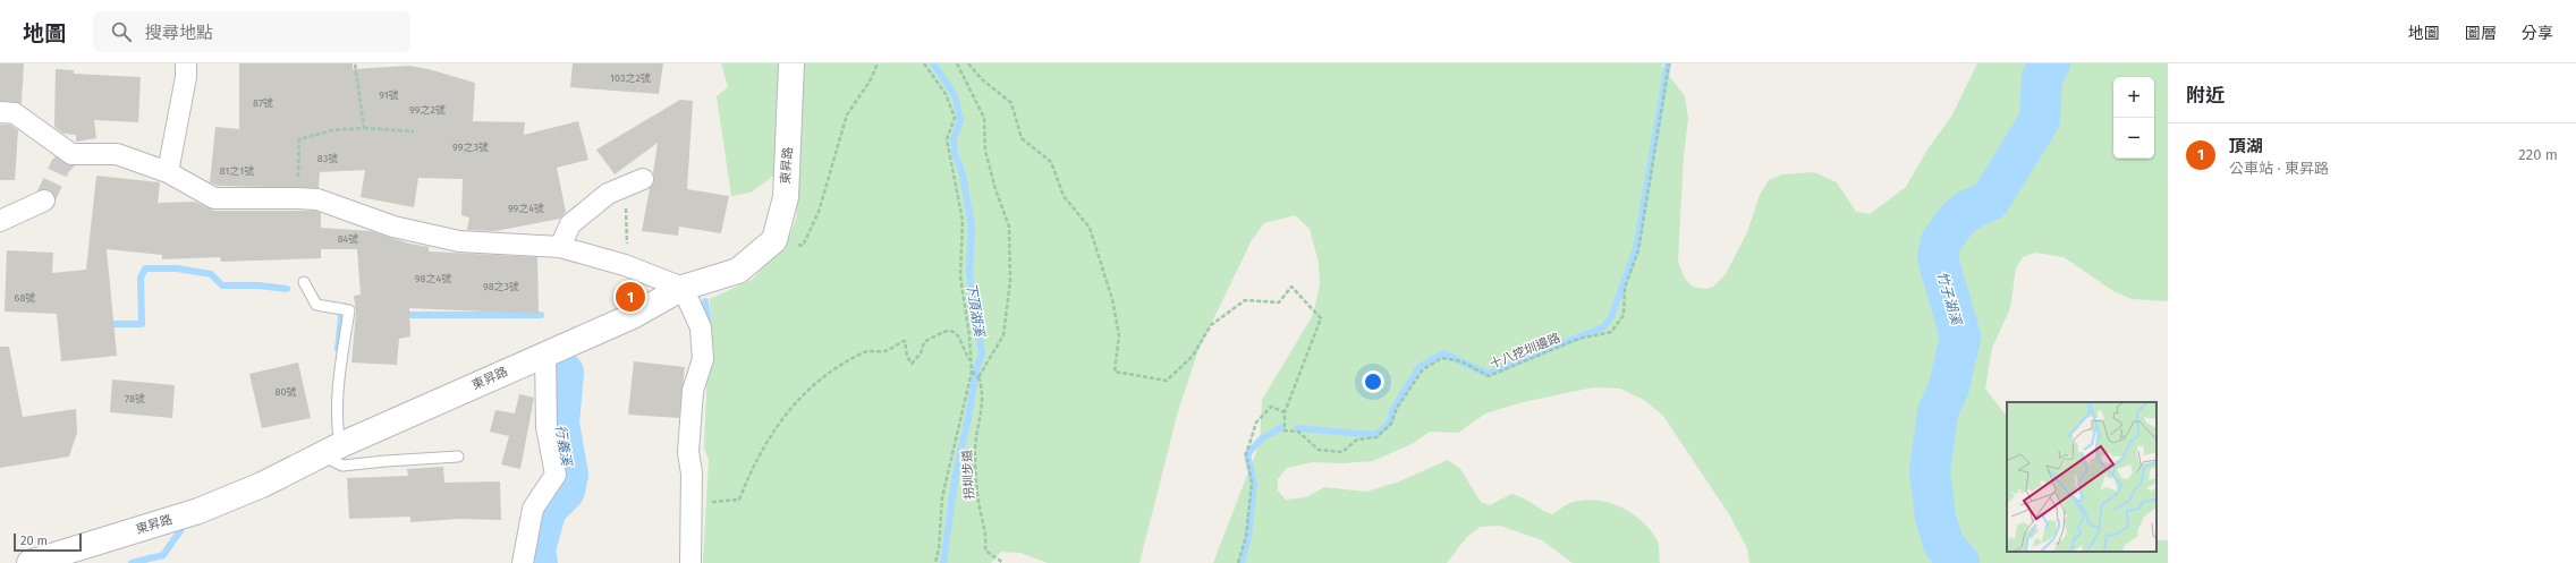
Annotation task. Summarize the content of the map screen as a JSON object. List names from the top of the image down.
{
  "streets": {
    "street": ["東昇路"],
    "path": ["十八挖圳邊路", "拐圳步道"]
  },
  "water": ["竹子湖溪", "下頂湖溪", "行義溪"],
  "house_numbers": [
    "103之2號",
    "91號",
    "87號",
    "99之2號",
    "99之3號",
    "83號",
    "81之1號",
    "99之4號",
    "84號",
    "98之4號",
    "98之3號",
    "68號",
    "80號",
    "78號"
  ],
  "scale_bar": "20 m",
  "page": {
    "header": "地圖",
    "search": "搜尋地點",
    "nav": ["地圖", "圖層", "分享"],
    "heading": "附近",
    "map_buttons": ["+", "−"],
    "list": [
      {
        "mark": "1",
        "name": "頂湖",
        "note": "公車站 · 東昇路",
        "value": "220 m"
      }
    ],
    "pins": "1",
    "scale": "20 m"
  }
}
